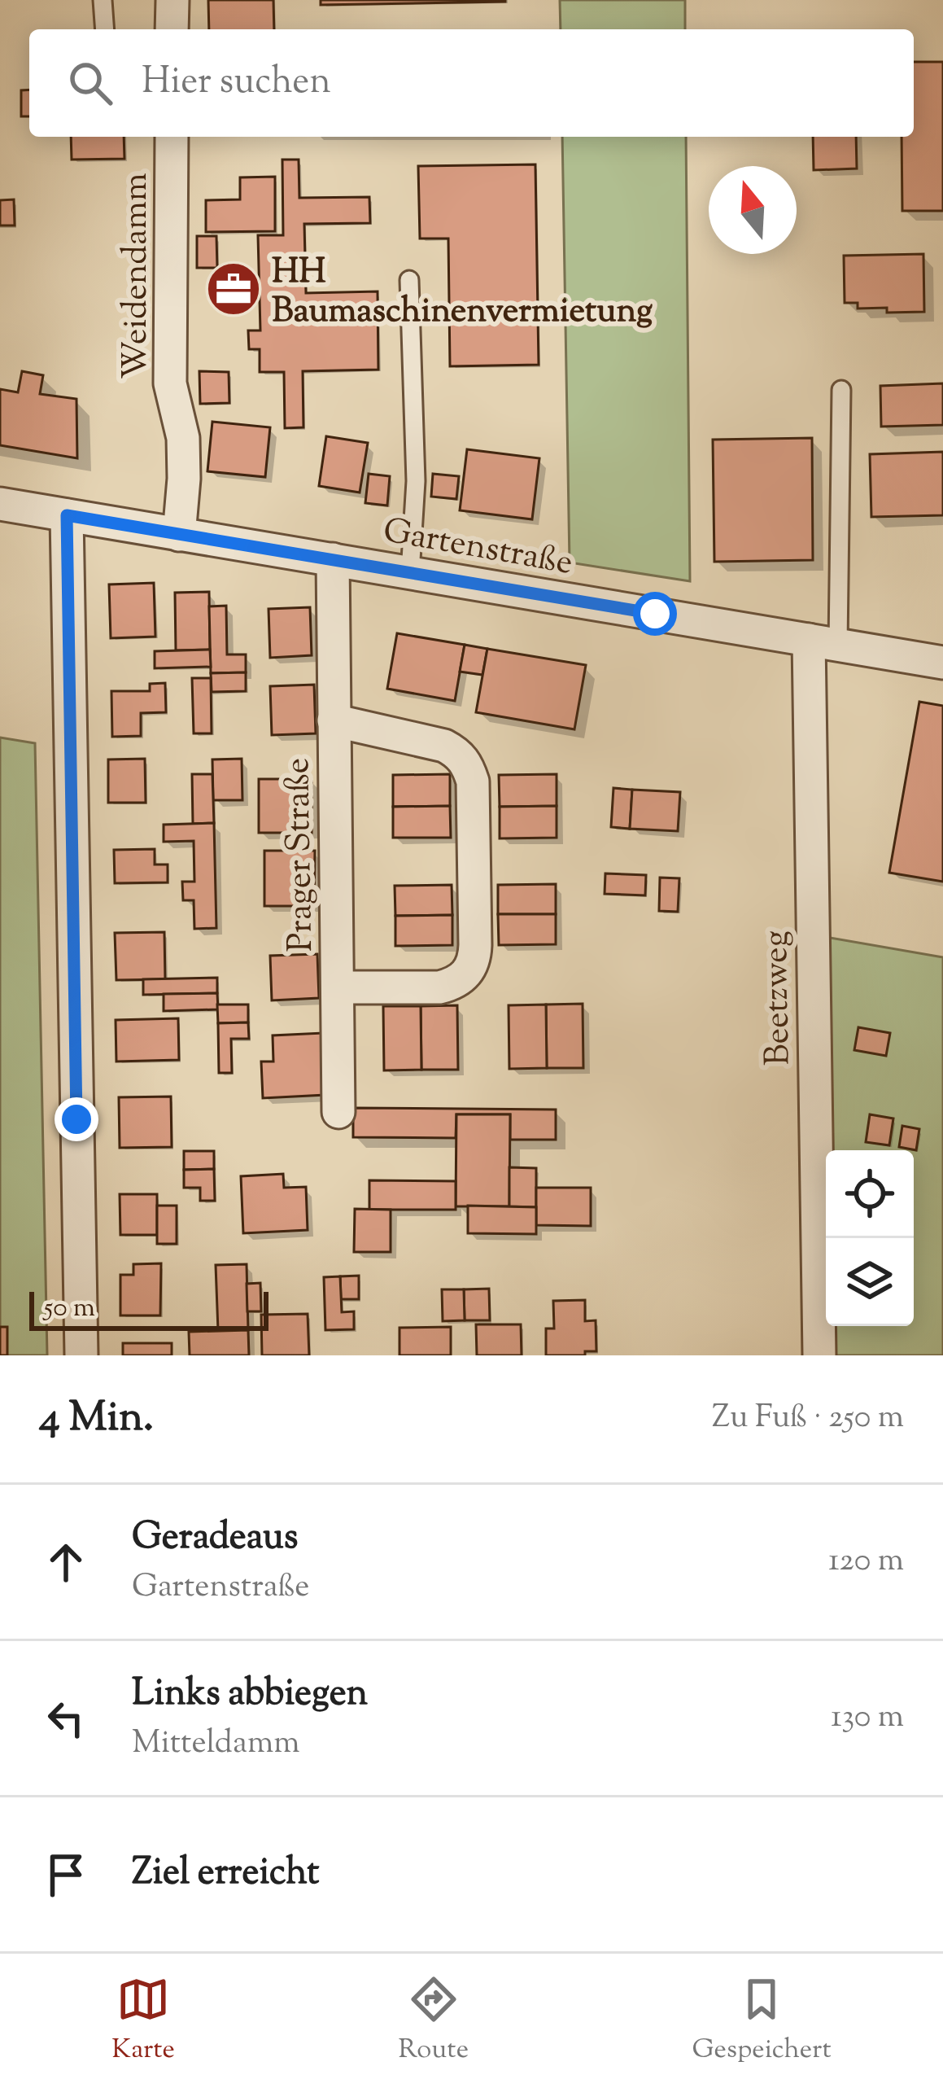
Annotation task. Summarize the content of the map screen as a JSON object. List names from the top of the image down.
{
  "streets": {
    "street": [
      "Weidendamm",
      "Gartenstraße",
      "Prager Straße",
      "Beetzweg"
    ]
  },
  "crossings": [
    ["Weidendamm", "Gartenstraße"],
    ["Gartenstraße", "Prager Straße"],
    ["Gartenstraße", "Beetzweg"]
  ],
  "places": {
    "office": ["HH Baumaschinenvermietung"]
  },
  "scale_bar": "50 m",
  "north": "top",
  "page": {
    "search": "Hier suchen",
    "scale": "50 m",
    "heading": ["4 Min.", "Zu Fuß · 250 m"],
    "list": [
      ["Geradeaus", "Gartenstraße", "120 m"],
      ["Links abbiegen", "Mitteldamm", "130 m"],
      "Ziel erreicht"
    ],
    "nav": ["Karte", "Route", "Gespeichert"]
  }
}
